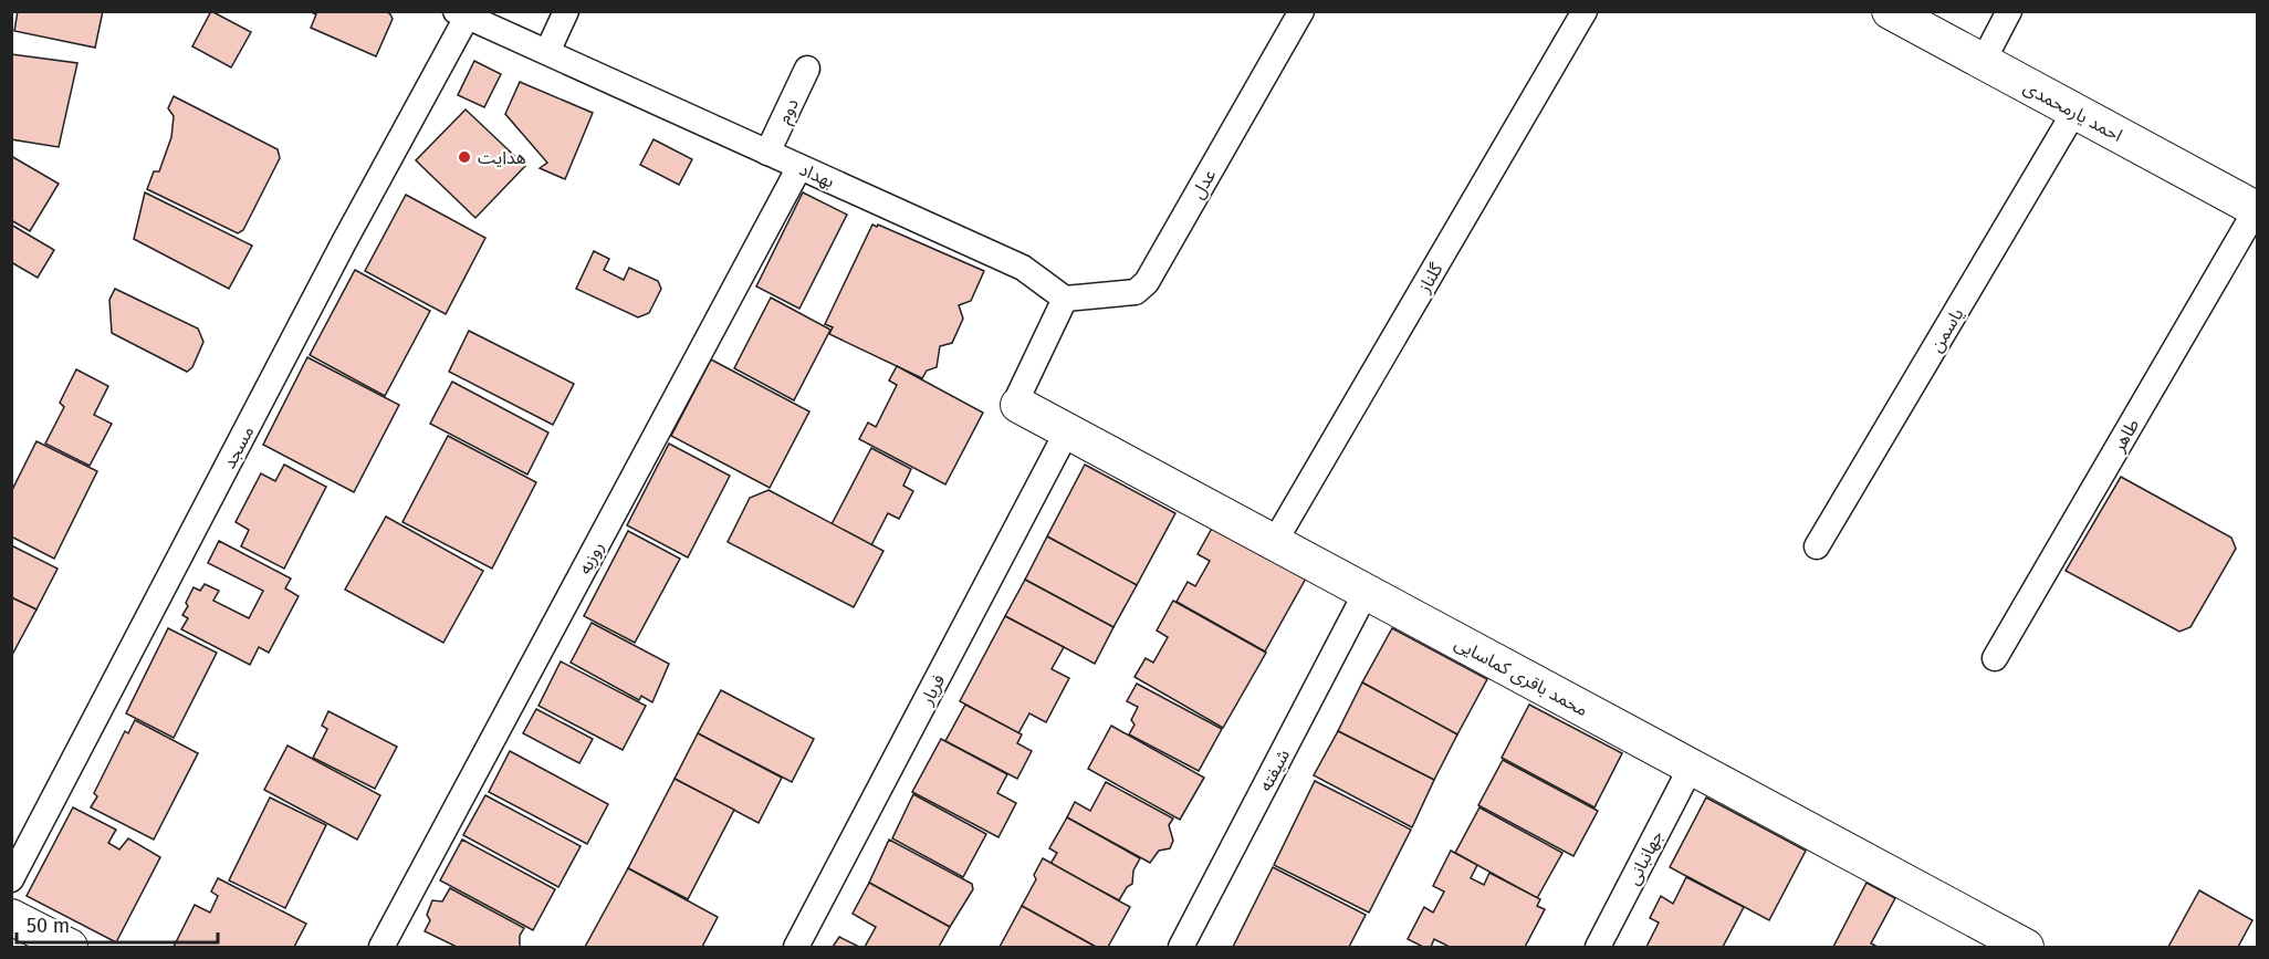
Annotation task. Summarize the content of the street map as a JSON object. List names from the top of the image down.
{
  "streets": {
    "street": [
      "دوم",
      "احمد یارمحمدی",
      "بهداد",
      "عدل",
      "گلناز",
      "یاسمن",
      "طاهر",
      "مسجد",
      "روزبه",
      "محمد باقری کماسایی",
      "فریار",
      "شیفته",
      "جهانبانی"
    ]
  },
  "crossings": [
    ["دوم", "بهداد"],
    ["احمد یارمحمدی", "یاسمن"],
    ["احمد یارمحمدی", "طاهر"],
    ["بهداد", "عدل"],
    ["بهداد", "مسجد"],
    ["بهداد", "روزبه"],
    ["گلناز", "محمد باقری کماسایی"],
    ["محمد باقری کماسایی", "فریار"],
    ["محمد باقری کماسایی", "شیفته"],
    ["محمد باقری کماسایی", "جهانبانی"]
  ],
  "places": ["هدایت"],
  "scale_bar": "50 m"
}
